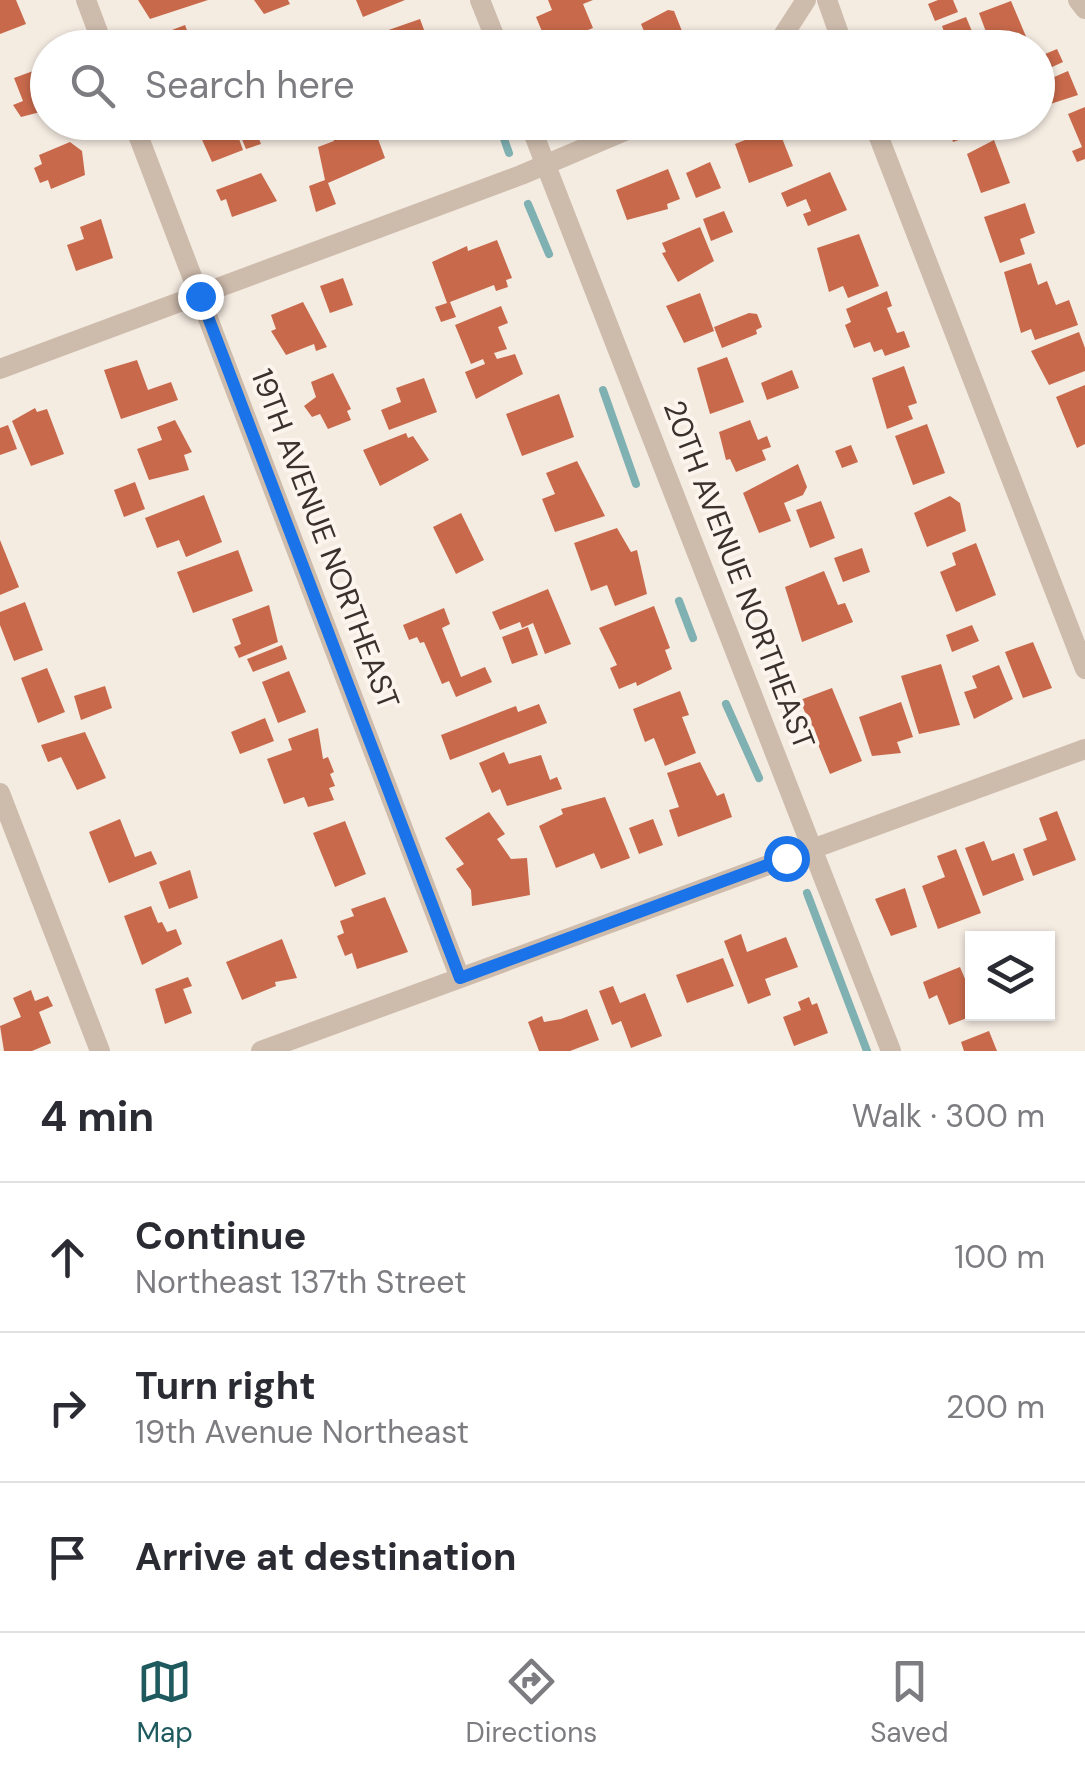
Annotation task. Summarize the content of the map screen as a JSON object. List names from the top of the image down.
{
  "streets": {
    "street": ["19TH AVENUE NORTHEAST", "20TH AVENUE NORTHEAST"]
  },
  "page": {
    "search": "Search here",
    "heading": ["4 min", "Walk · 300 m"],
    "list": [
      ["Continue", "Northeast 137th Street", "100 m"],
      ["Turn right", "19th Avenue Northeast", "200 m"],
      "Arrive at destination"
    ],
    "nav": ["Map", "Directions", "Saved"]
  }
}
